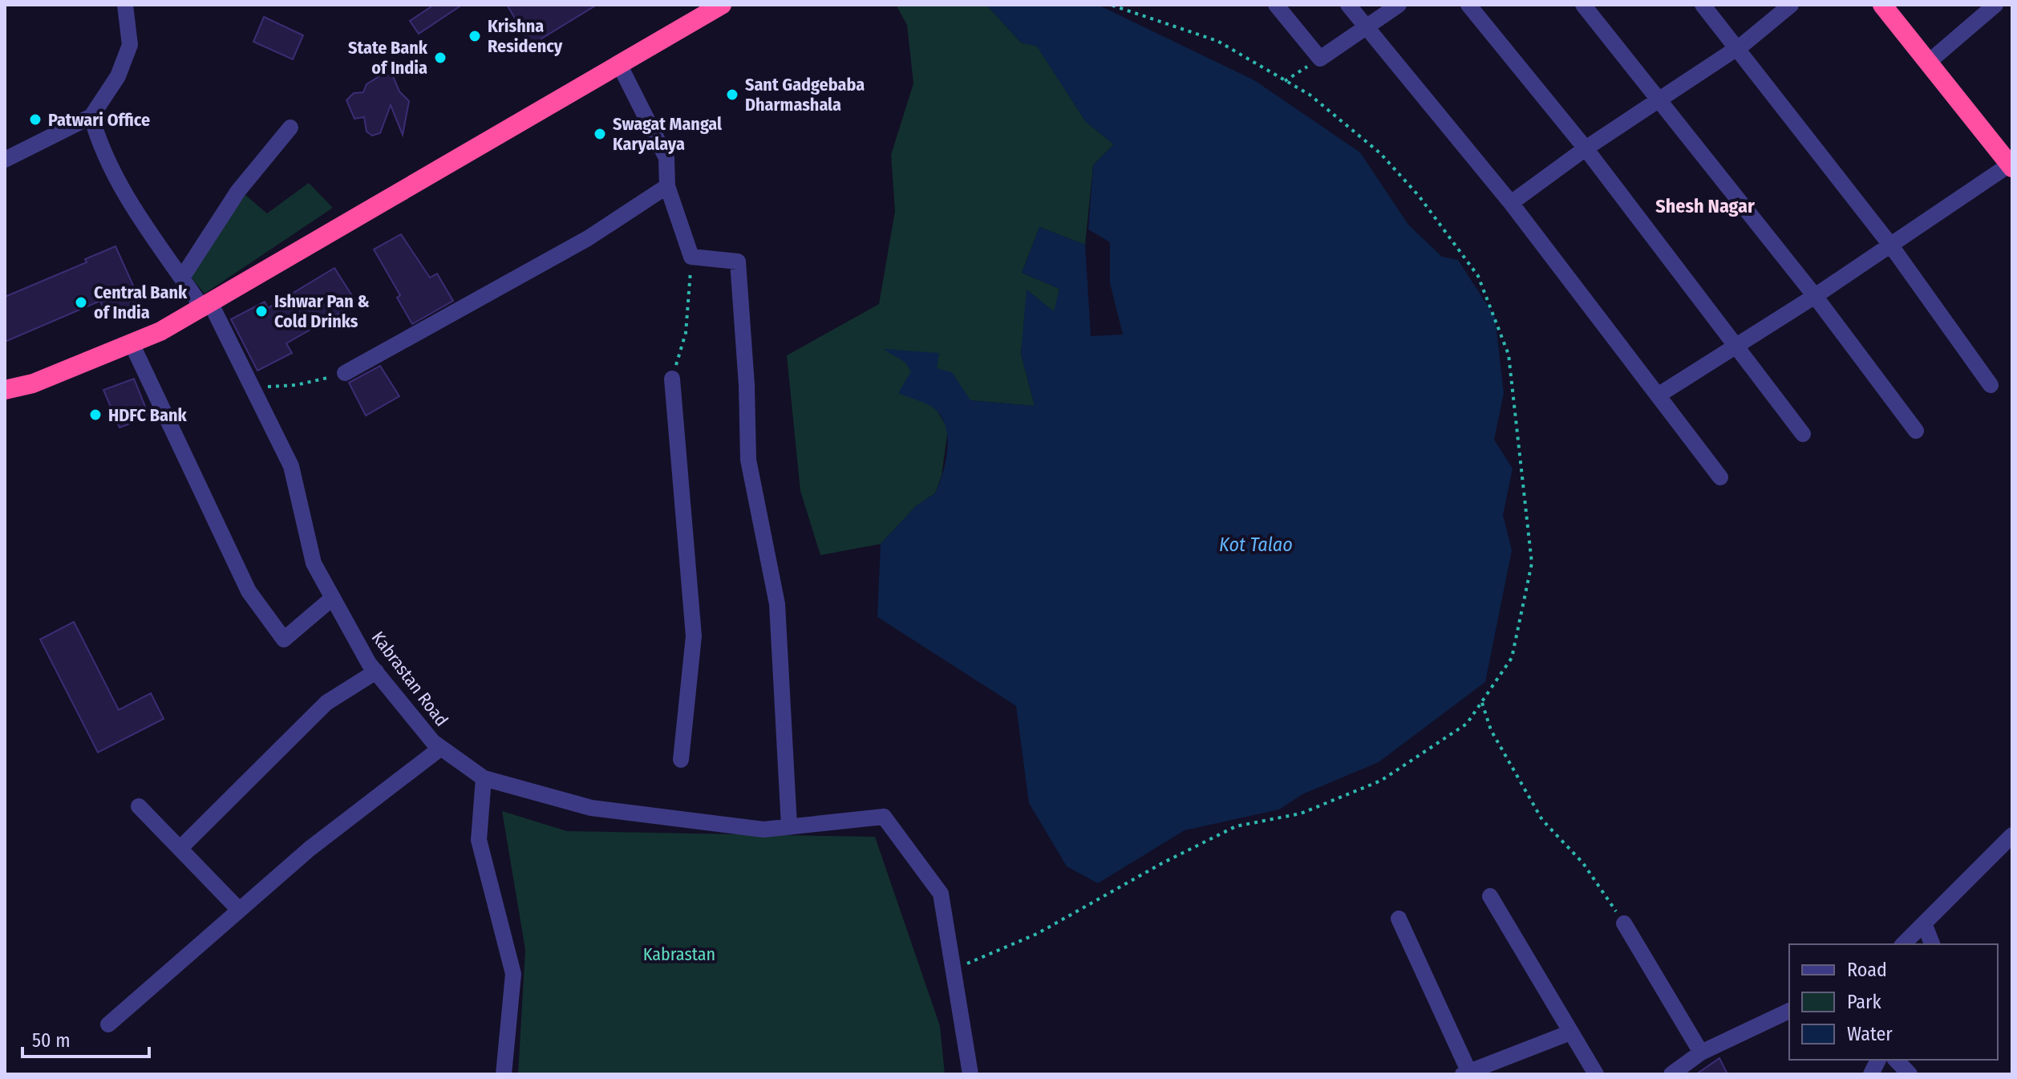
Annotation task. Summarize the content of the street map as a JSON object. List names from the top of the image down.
{
  "streets": {
    "street": ["Kabrastan Road"]
  },
  "districts": ["Shesh Nagar"],
  "water": ["Kot Talao"],
  "parks": ["Kabrastan"],
  "places": [
    "Krishna Residency",
    "State Bank of India",
    "Sant Gadgebaba Dharmashala",
    "Patwari Office",
    "Swagat Mangal Karyalaya",
    "Central Bank of India",
    "Ishwar Pan & Cold Drinks",
    "HDFC Bank"
  ],
  "legend": ["Road", "Park", "Water"],
  "scale_bar": "50 m"
}
